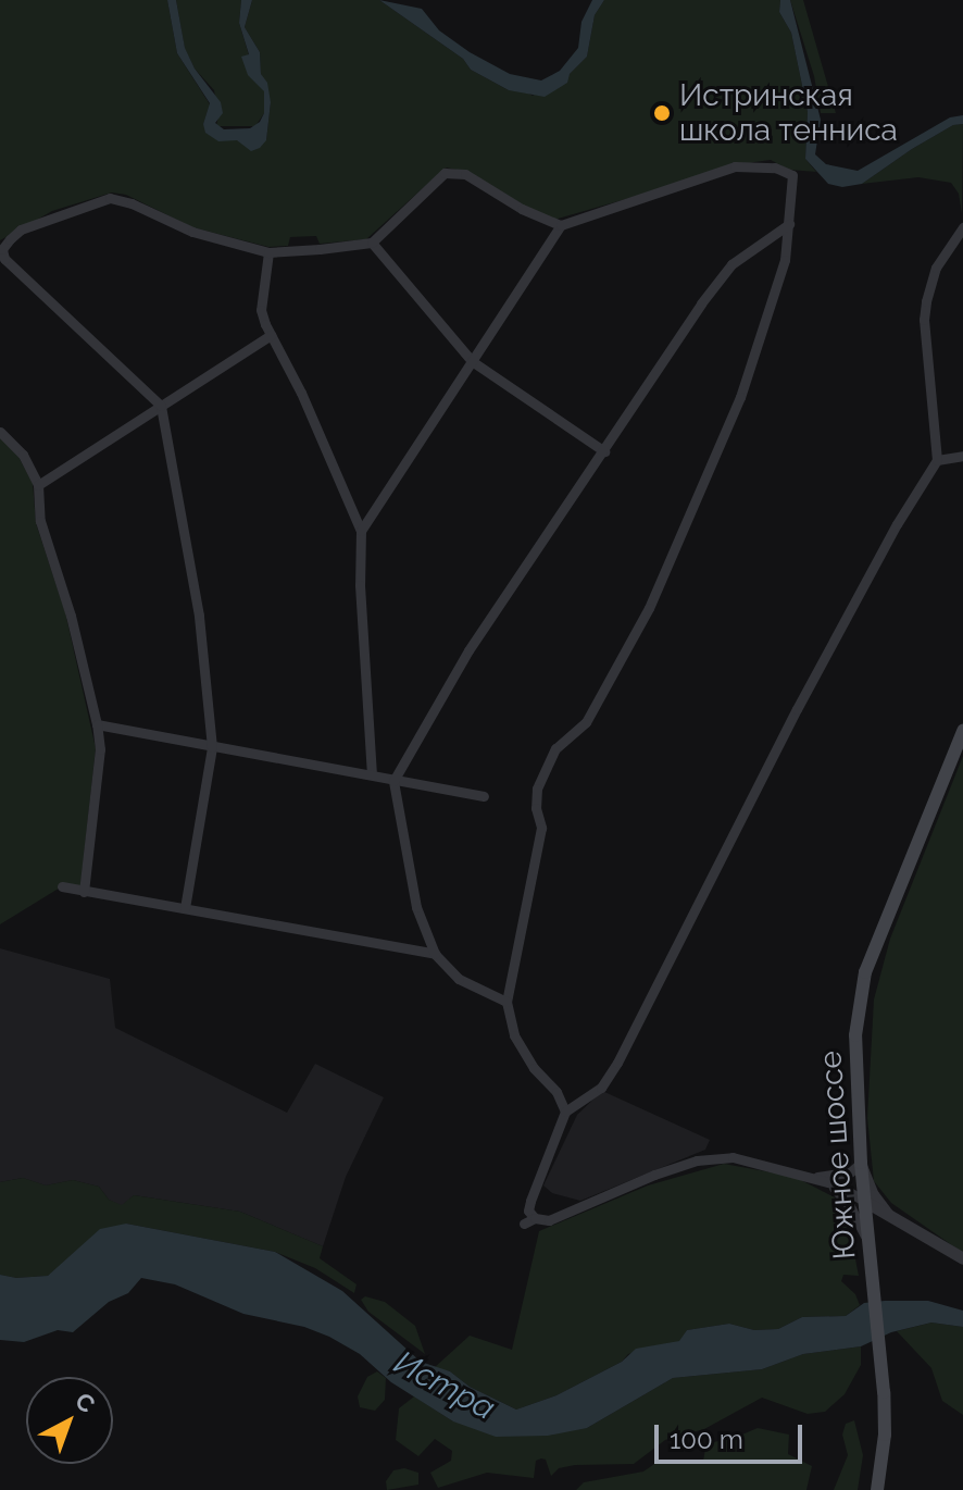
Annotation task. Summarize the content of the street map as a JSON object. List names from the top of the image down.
{
  "streets": {
    "main road": ["Южное шоссе"]
  },
  "water": ["Истра"],
  "places": ["Истринская школа тенниса"],
  "scale_bar": "100 m",
  "north": "top right"
}
